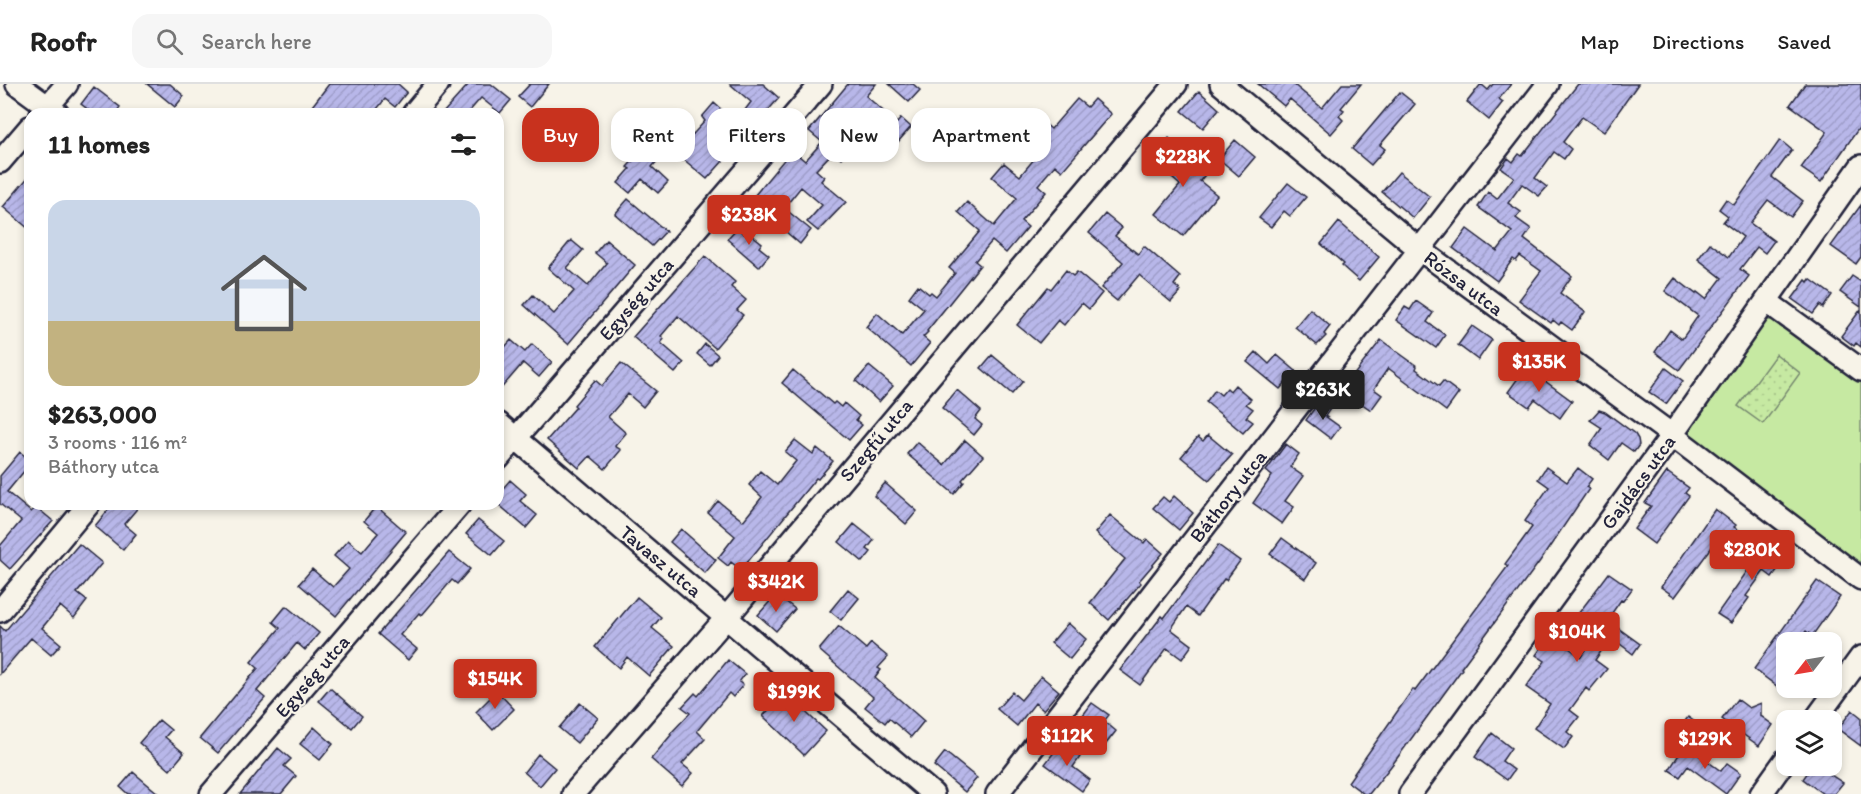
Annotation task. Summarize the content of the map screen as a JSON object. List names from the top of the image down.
{
  "streets": {
    "street": [
      "Rózsa utca",
      "Egység utca",
      "Szegfű utca",
      "Gajdács utca",
      "Báthory utca",
      "Tavasz utca"
    ]
  },
  "crossings": [
    ["Rózsa utca", "Gajdács utca"],
    ["Rózsa utca", "Báthory utca"],
    ["Egység utca", "Tavasz utca"],
    ["Szegfű utca", "Tavasz utca"]
  ],
  "north": "bottom left",
  "page": {
    "header": "Roofr",
    "search": "Search here",
    "nav": ["Map", "Directions", "Saved"],
    "chip": [
      "Buy",
      "Rent",
      "Filters",
      "New",
      "Apartment"
    ],
    "heading": "11 homes",
    "price": [
      "$228K",
      "$238K",
      "$135K",
      "$263K",
      "$280K",
      "$342K",
      "$104K",
      "$154K",
      "$199K",
      "$112K",
      "$129K"
    ],
    "list": [
      {
        "name": "$263,000",
        "note": "3 rooms · 116 m² · Báthory utca"
      }
    ]
  }
}
